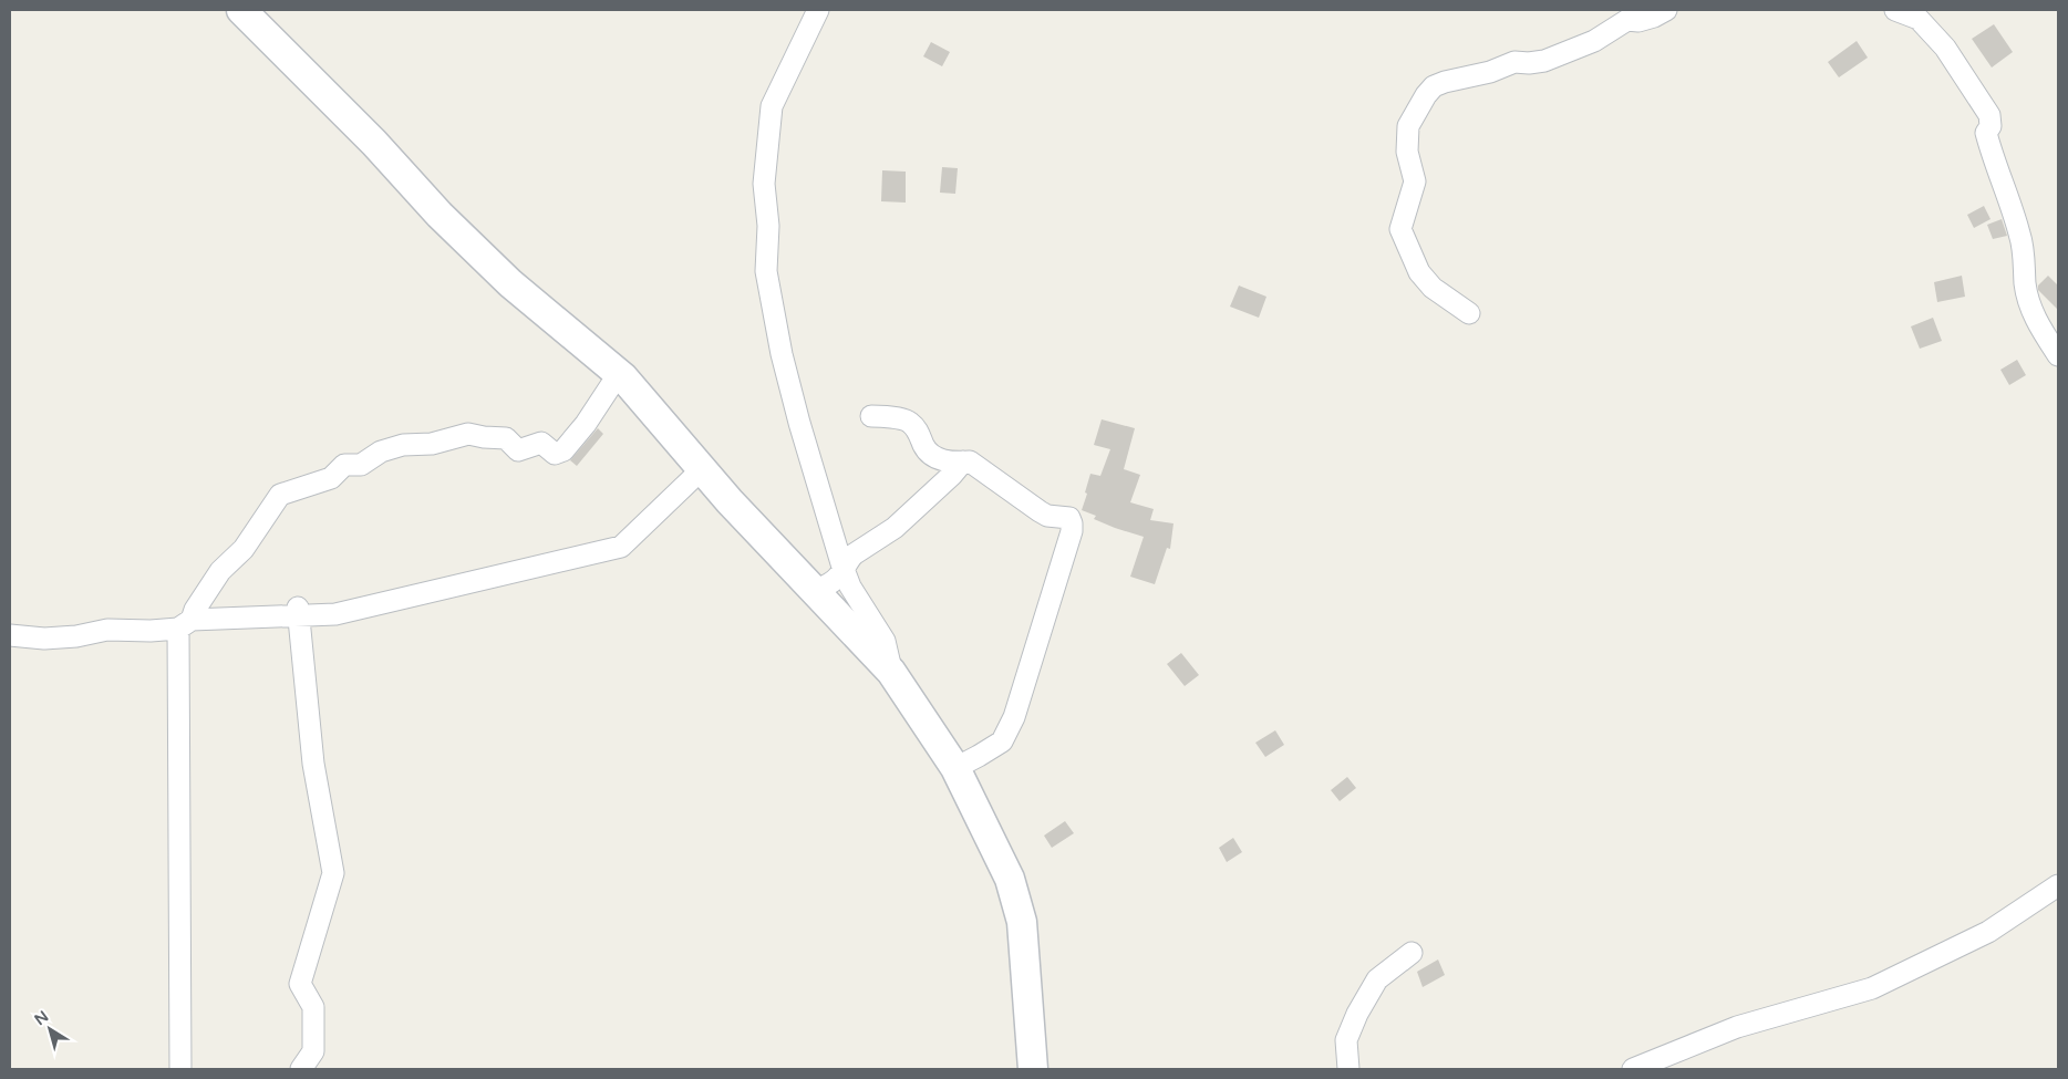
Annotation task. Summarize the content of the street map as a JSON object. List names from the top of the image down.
{
  "north": "top left"
}
